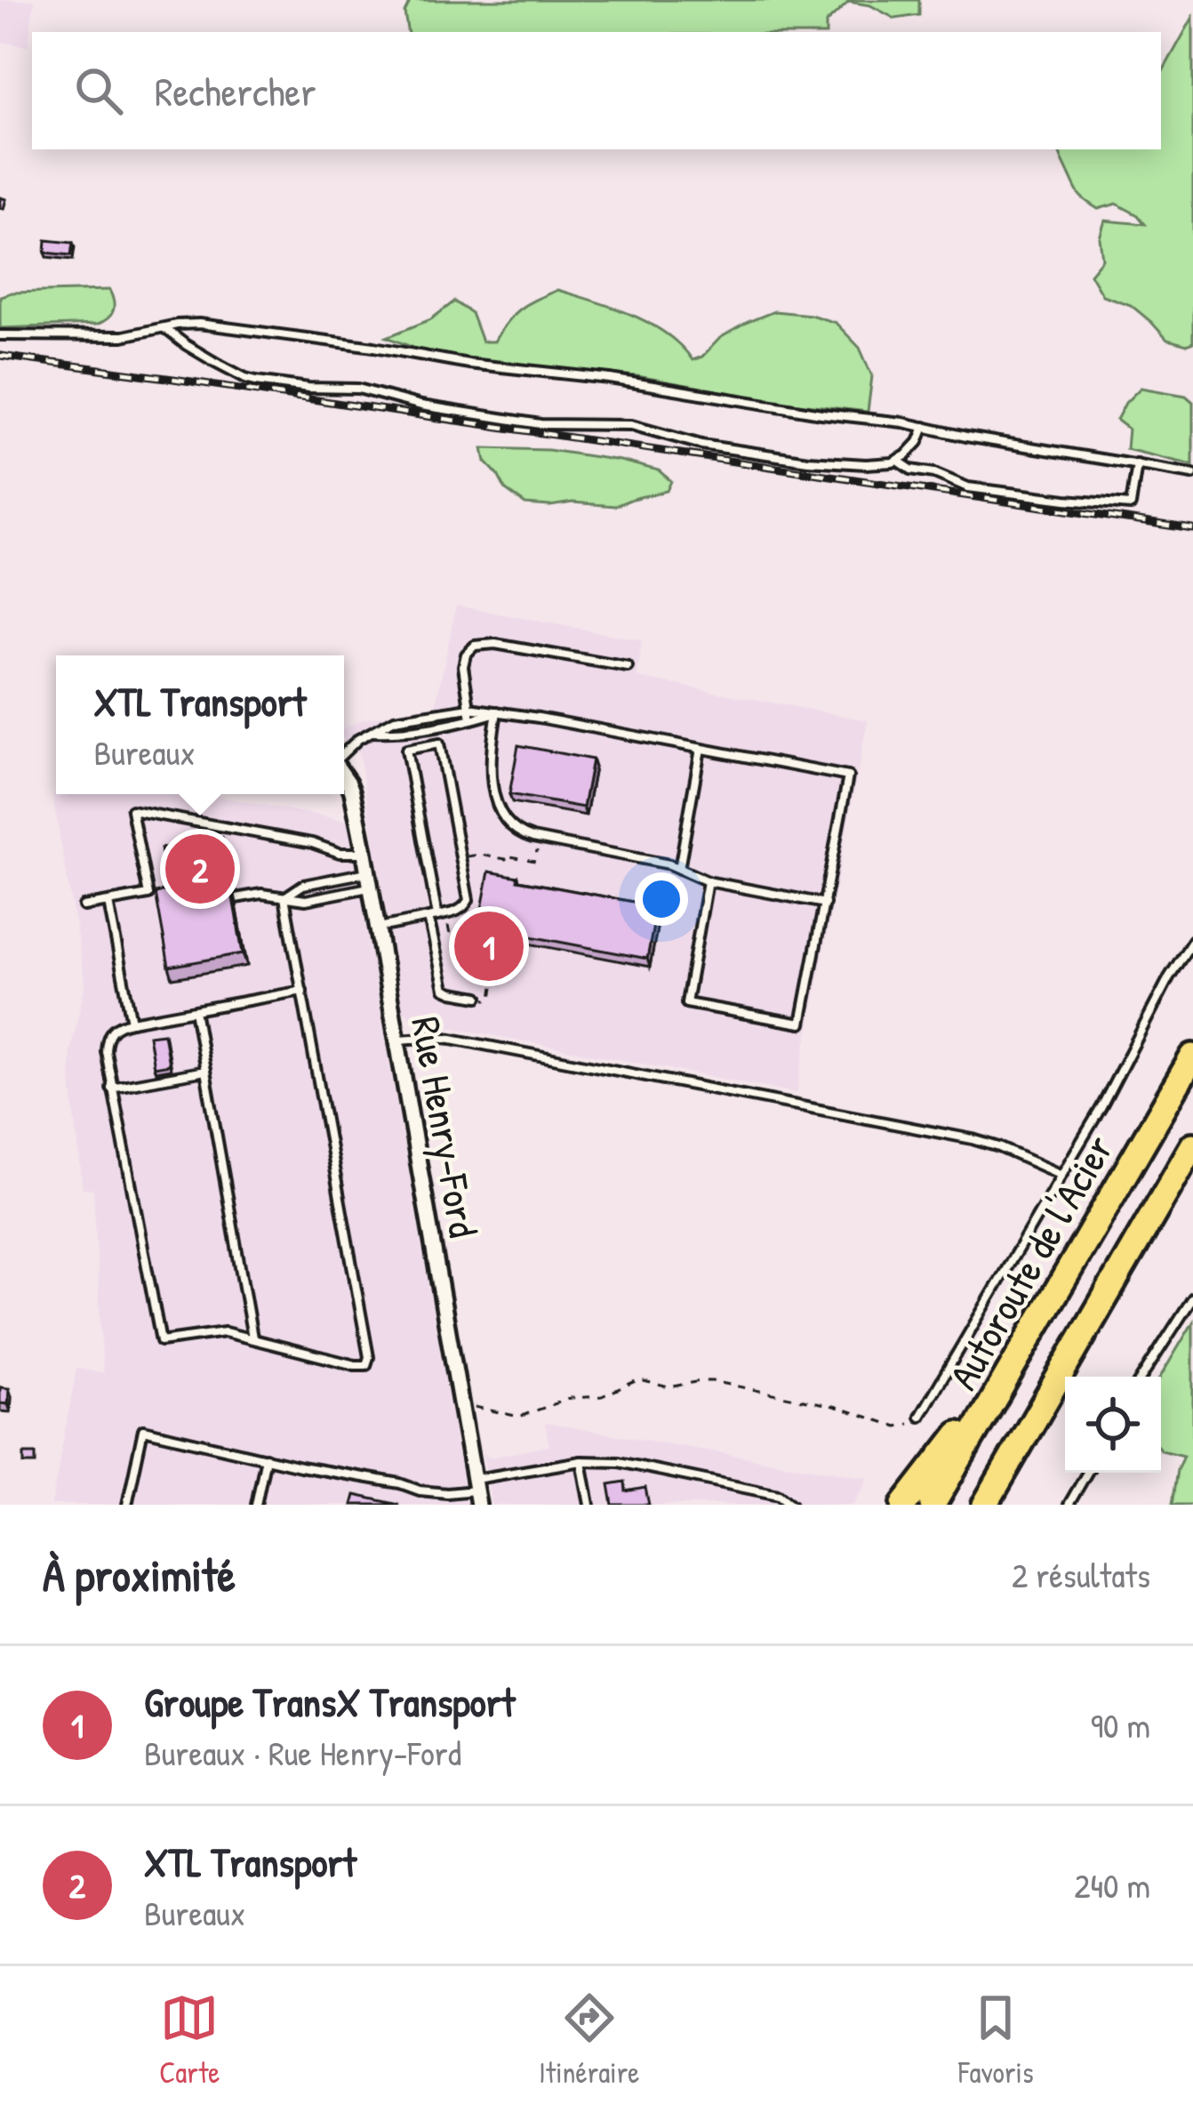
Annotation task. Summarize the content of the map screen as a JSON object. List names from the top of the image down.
{
  "streets": {
    "highway": ["Autoroute de l'Acier"],
    "street": ["Rue Henry-Ford"]
  },
  "page": {
    "search": "Rechercher",
    "popup": ["XTL Transport", "Bureaux"],
    "pins": ["2", "1"],
    "heading": ["À proximité", "2 résultats"],
    "list": [
      {
        "mark": "1",
        "name": "Groupe TransX Transport",
        "note": "Bureaux · Rue Henry-Ford",
        "value": "90 m"
      },
      {
        "mark": "2",
        "name": "XTL Transport",
        "note": "Bureaux",
        "value": "240 m"
      }
    ],
    "nav": ["Carte", "Itinéraire", "Favoris"]
  }
}
